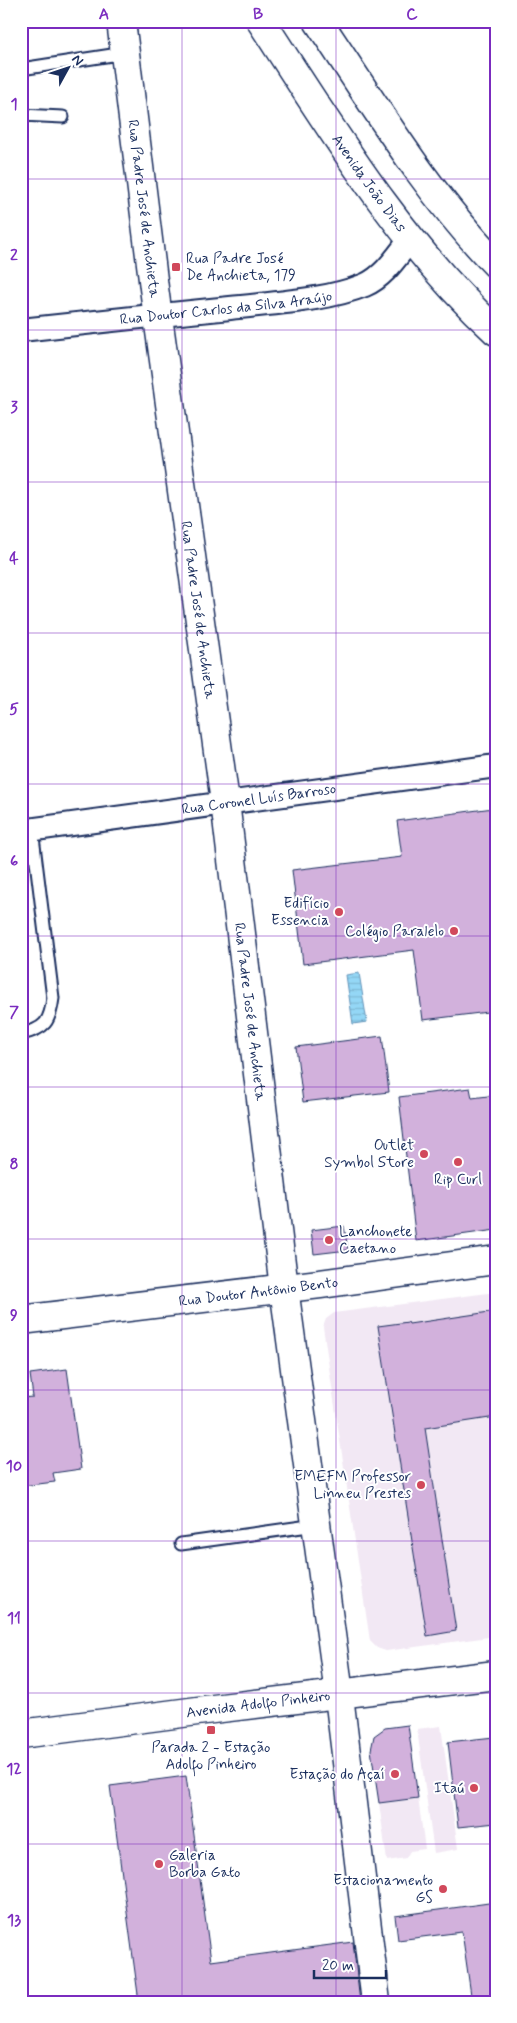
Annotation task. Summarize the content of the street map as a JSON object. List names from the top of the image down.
{
  "streets": {
    "street": [
      "Avenida João Dias",
      "Rua Padre José de Anchieta",
      "Rua Doutor Carlos da Silva Araújo",
      "Rua Coronel Luís Barroso",
      "Rua Doutor Antônio Bento",
      "Avenida Adolfo Pinheiro"
    ]
  },
  "crossings": [
    ["Avenida João Dias", "Rua Doutor Carlos da Silva Araújo"],
    ["Rua Padre José de Anchieta", "Rua Doutor Carlos da Silva Araújo"],
    ["Rua Padre José de Anchieta", "Rua Coronel Luís Barroso"],
    ["Rua Padre José de Anchieta", "Rua Doutor Antônio Bento"],
    ["Rua Padre José de Anchieta", "Avenida Adolfo Pinheiro"]
  ],
  "places": {
    "transit": ["Rua Padre José De Anchieta, 179", "Parada 2 - Estação Adolfo Pinheiro"],
    "other": [
      "Edifício Essencia",
      "Colégio Paralelo",
      "Outlet Symbol Store",
      "Rip Curl",
      "Lanchonete Caetano",
      "EMEFM Professor Linneu Prestes",
      "Estação do Açaí",
      "Itaú",
      "Galeria Borba Gato",
      "Estacionamento GS"
    ]
  },
  "scale_bar": "20 m",
  "north": "top right",
  "grid": {
    "columns": ["A", "B", "C"],
    "rows": [
      "1",
      "2",
      "3",
      "4",
      "5",
      "6",
      "7",
      "8",
      "9",
      "10",
      "11",
      "12",
      "13"
    ]
  }
}
